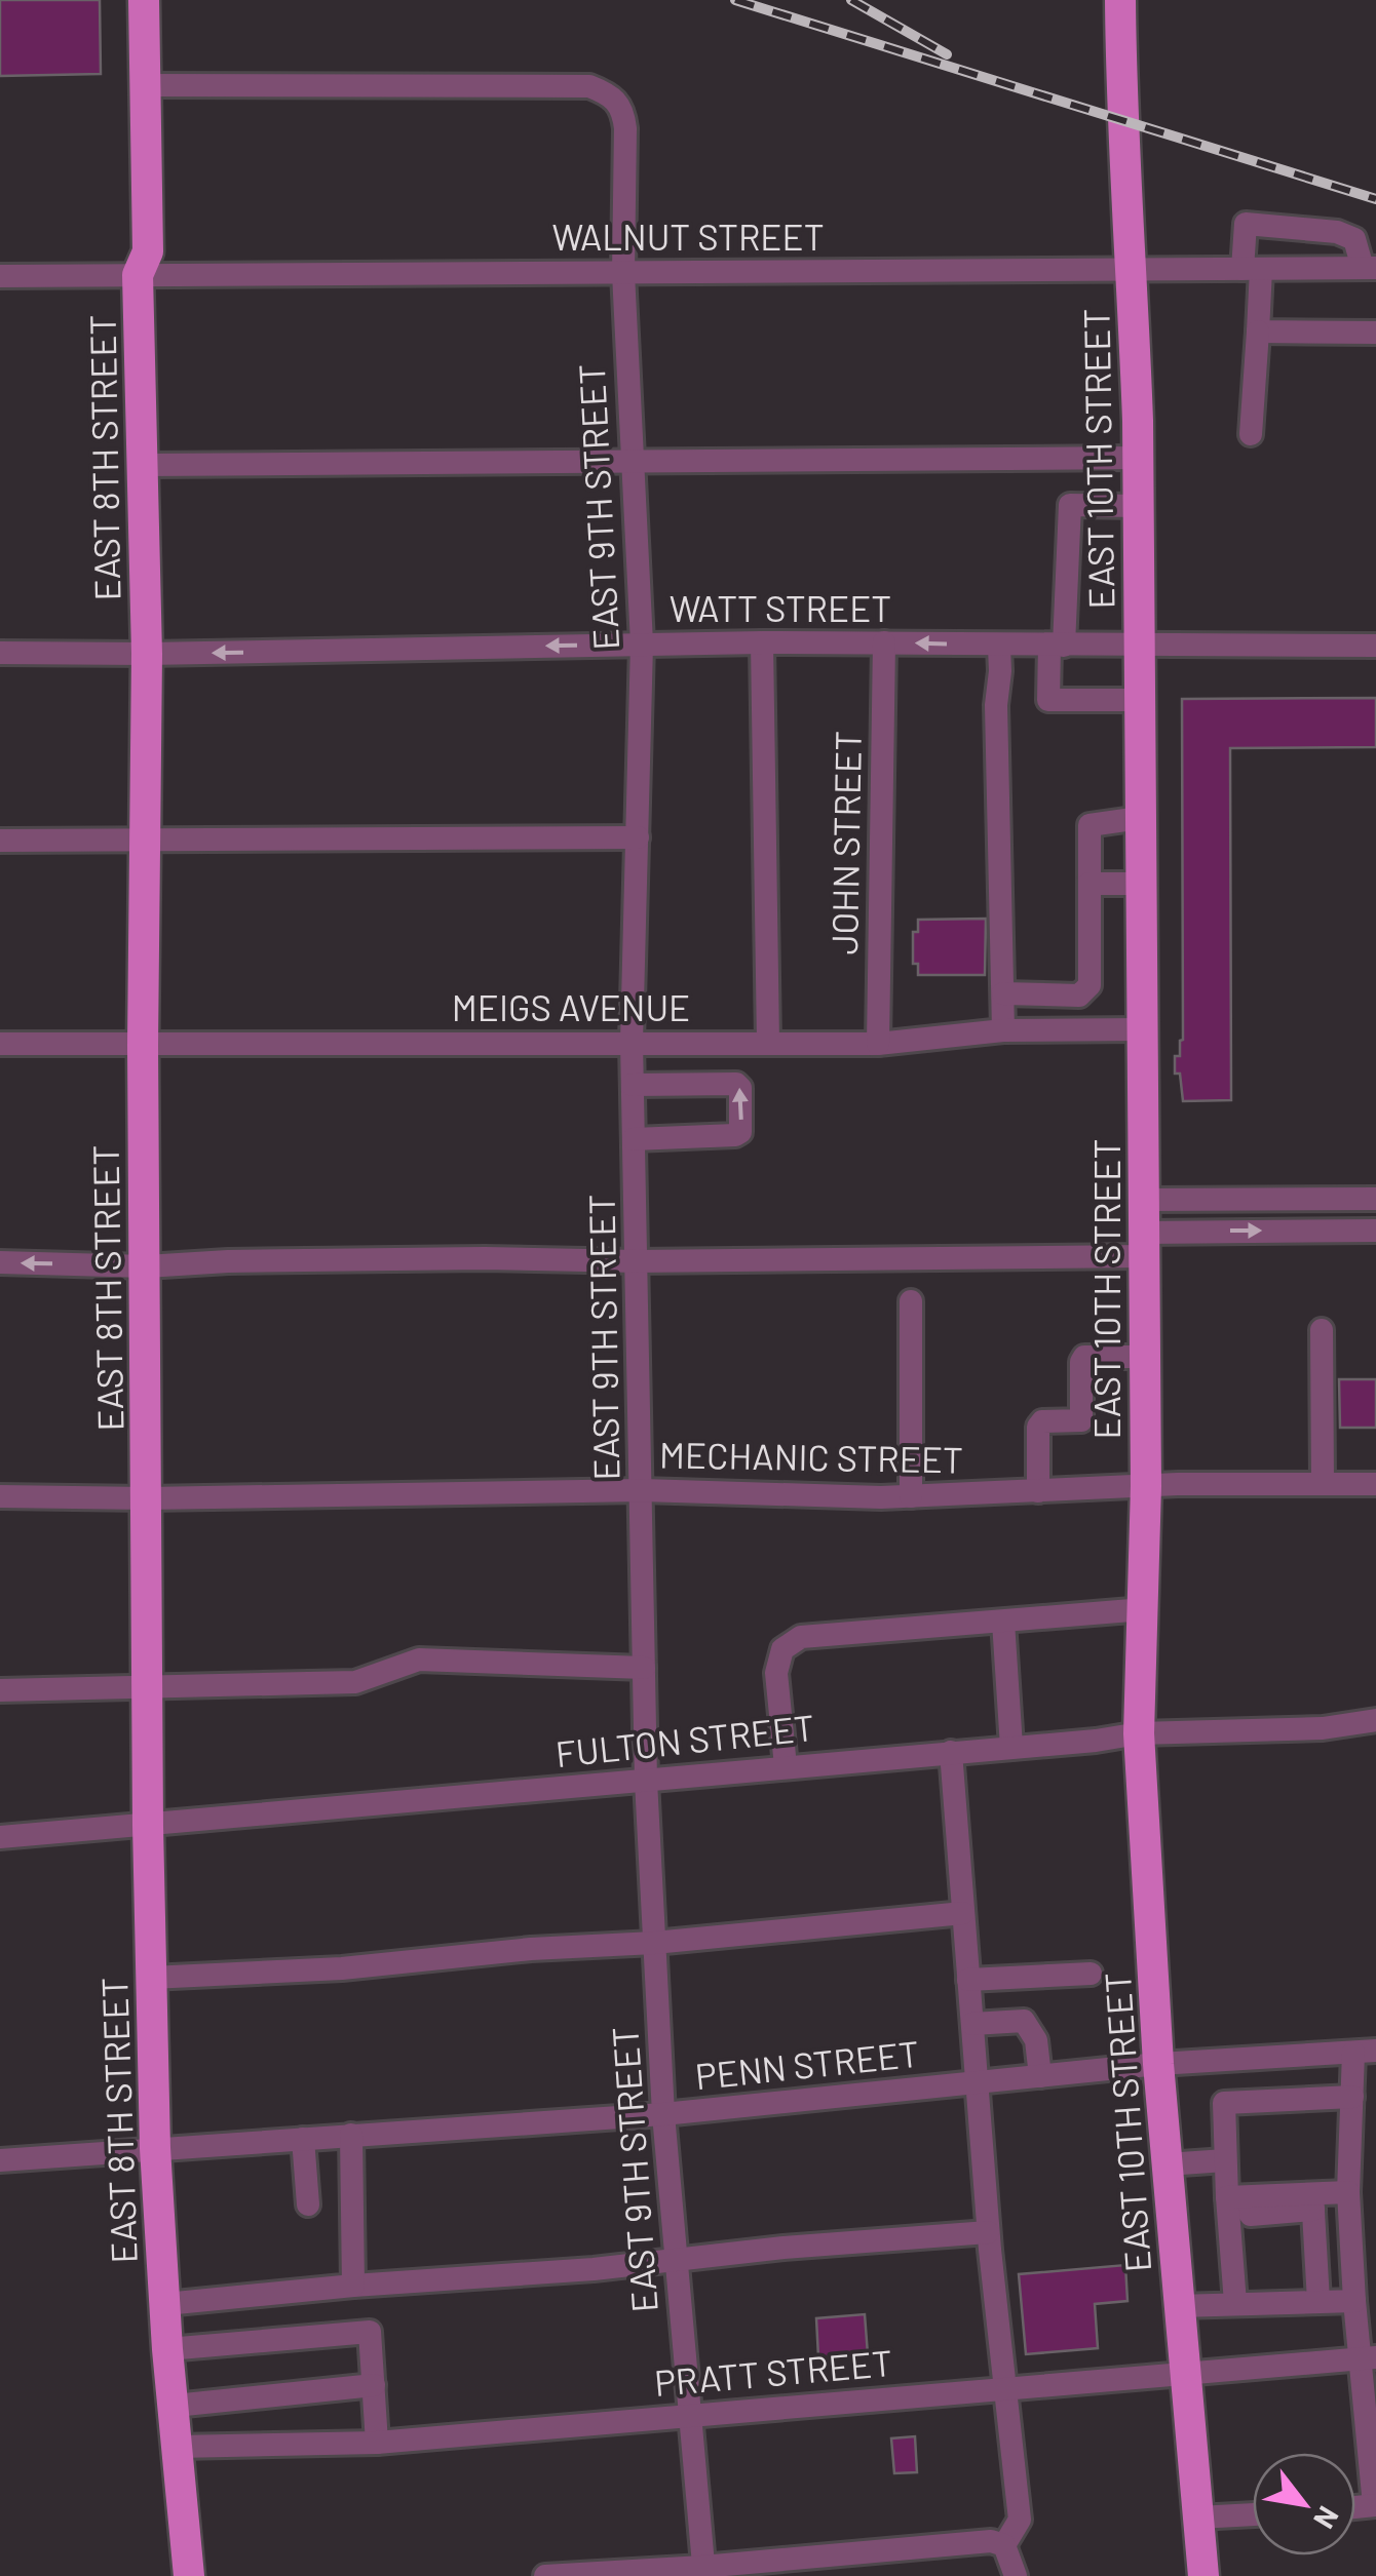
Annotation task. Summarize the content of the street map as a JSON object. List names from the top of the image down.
{
  "streets": {
    "main road": ["EAST 8TH STREET", "EAST 10TH STREET"],
    "street": [
      "WALNUT STREET",
      "EAST 9TH STREET",
      "WATT STREET",
      "JOHN STREET",
      "MEIGS AVENUE",
      "MECHANIC STREET",
      "FULTON STREET",
      "PENN STREET",
      "PRATT STREET"
    ]
  },
  "crossings": [
    ["WALNUT STREET", "EAST 8TH STREET"],
    ["WALNUT STREET", "EAST 10TH STREET"],
    ["WALNUT STREET", "EAST 9TH STREET"],
    ["EAST 8TH STREET", "EAST 9TH STREET"],
    ["EAST 8TH STREET", "WATT STREET"],
    ["EAST 8TH STREET", "MEIGS AVENUE"],
    ["EAST 8TH STREET", "MECHANIC STREET"],
    ["EAST 8TH STREET", "FULTON STREET"],
    ["EAST 8TH STREET", "PENN STREET"],
    ["EAST 8TH STREET", "PRATT STREET"],
    ["EAST 10TH STREET", "WATT STREET"],
    ["EAST 10TH STREET", "MEIGS AVENUE"],
    ["EAST 10TH STREET", "MECHANIC STREET"],
    ["EAST 10TH STREET", "FULTON STREET"],
    ["EAST 10TH STREET", "PENN STREET"],
    ["EAST 10TH STREET", "PRATT STREET"],
    ["EAST 9TH STREET", "WATT STREET"],
    ["EAST 9TH STREET", "MEIGS AVENUE"],
    ["EAST 9TH STREET", "MECHANIC STREET"],
    ["EAST 9TH STREET", "FULTON STREET"],
    ["EAST 9TH STREET", "PENN STREET"],
    ["EAST 9TH STREET", "PRATT STREET"],
    ["WATT STREET", "JOHN STREET"],
    ["JOHN STREET", "MEIGS AVENUE"]
  ],
  "north": "bottom right"
}
